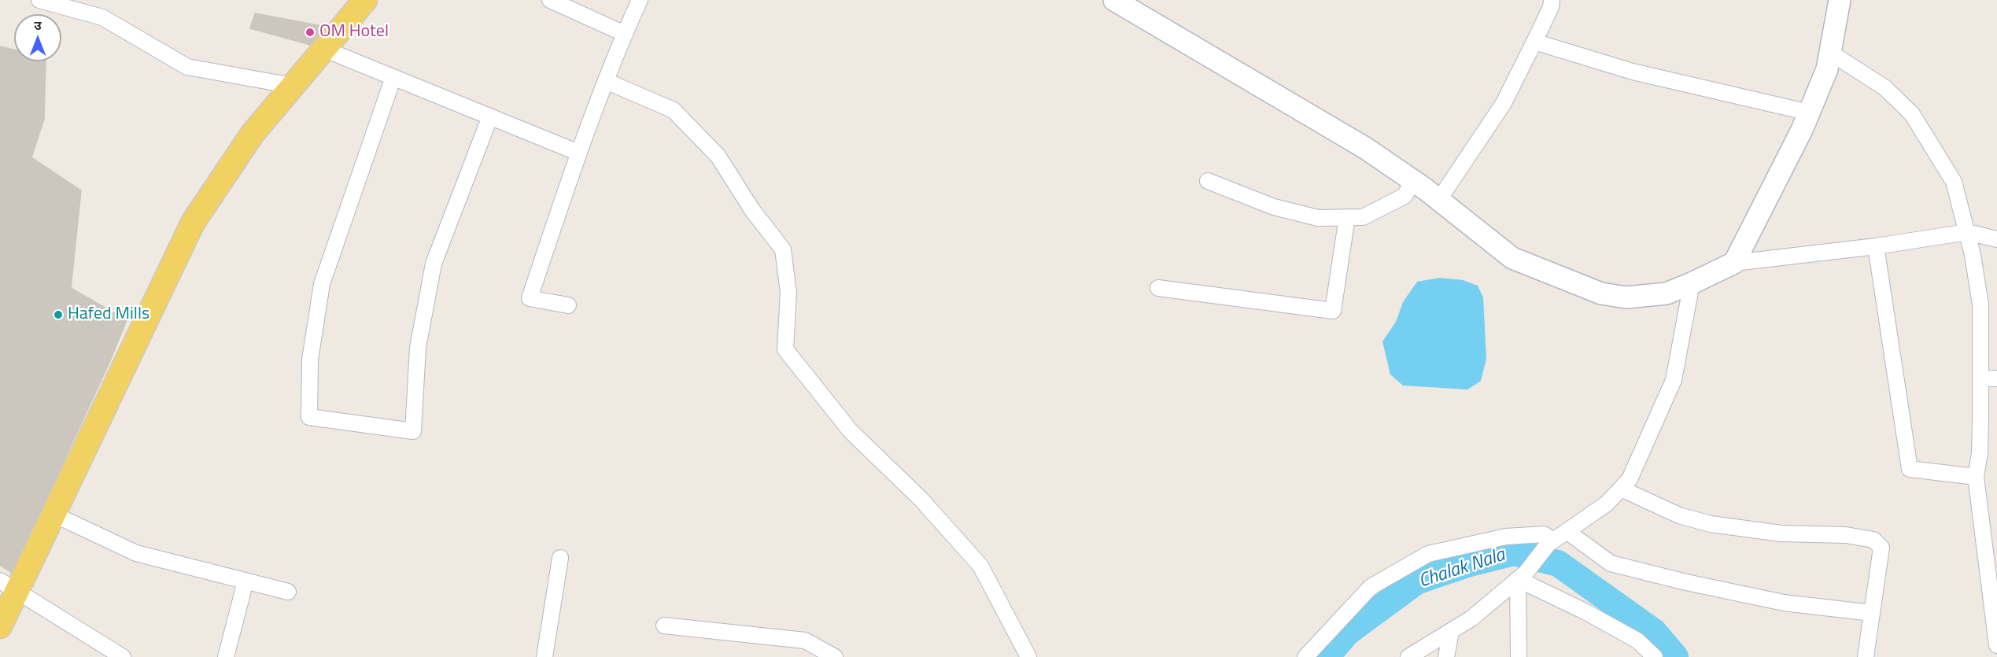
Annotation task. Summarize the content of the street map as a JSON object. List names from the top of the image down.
{
  "water": ["Chalak Nala"],
  "places": ["OM Hotel", "Hafed Mills"],
  "north": "top"
}
